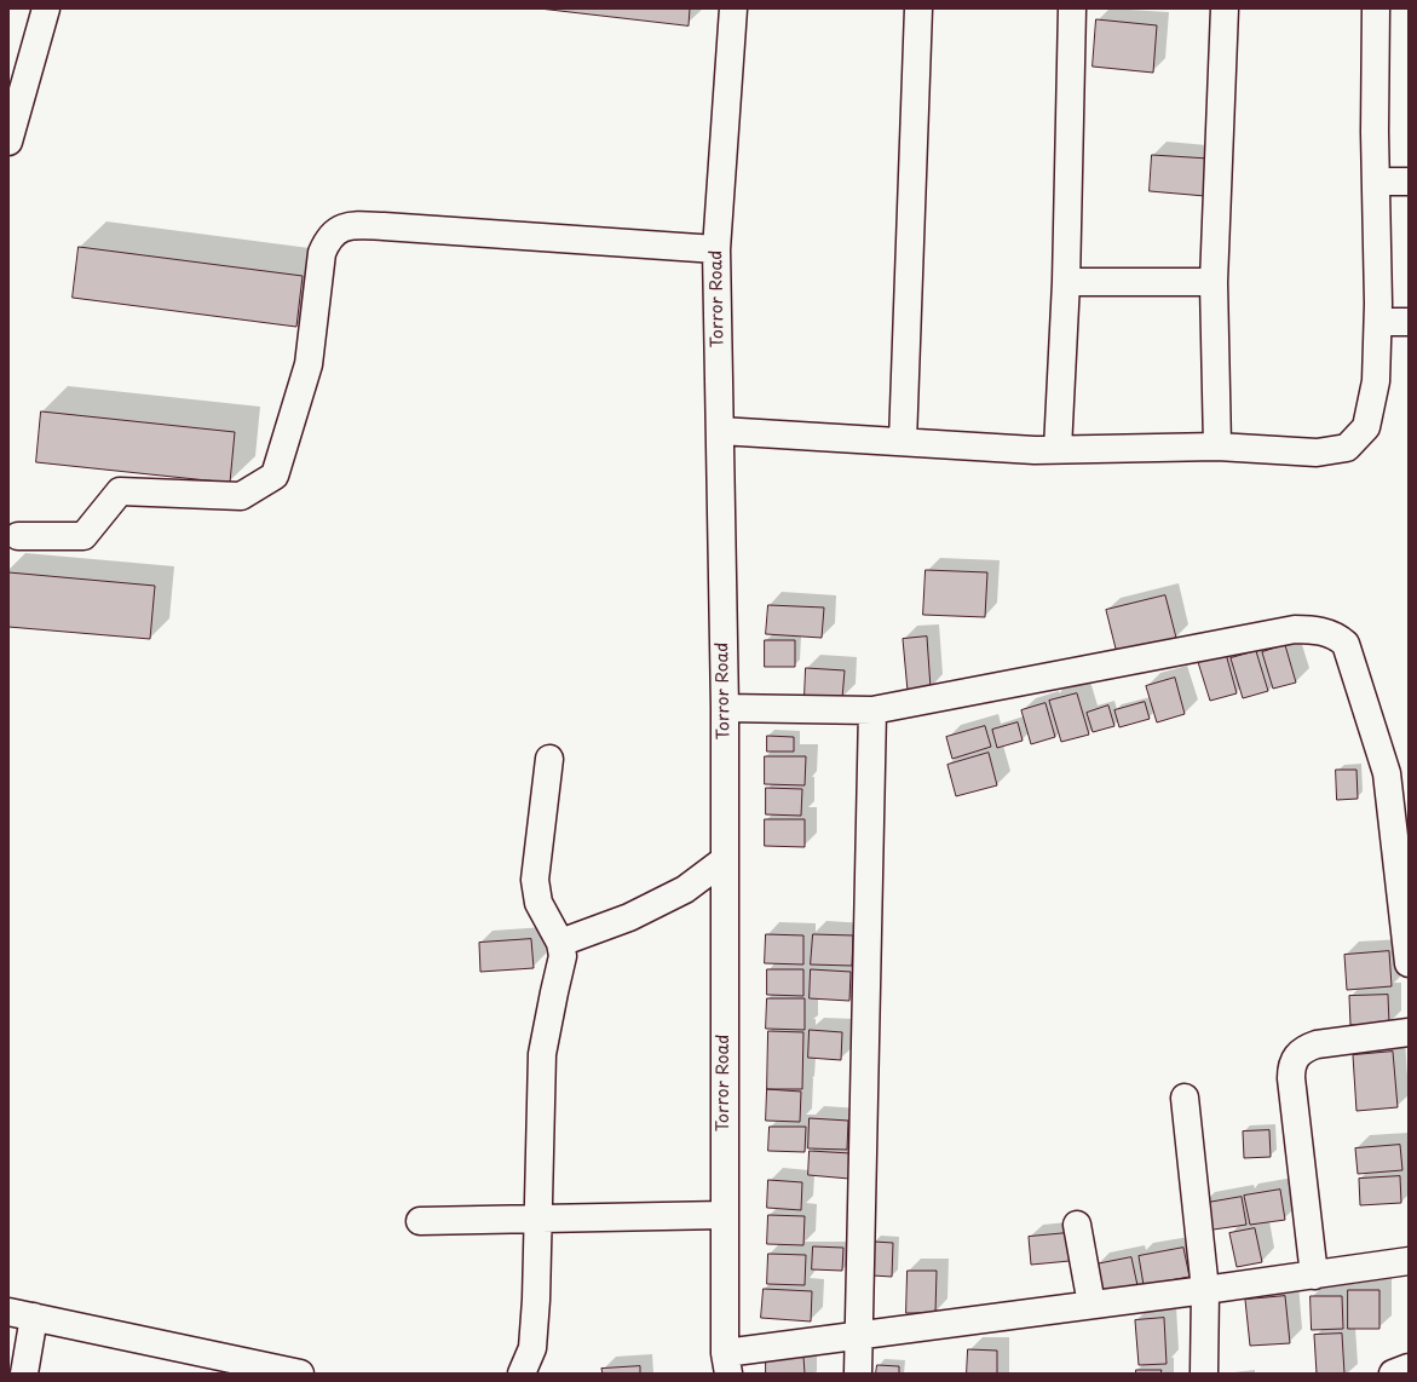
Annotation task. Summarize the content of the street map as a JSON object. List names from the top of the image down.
{
  "streets": {
    "street": ["Torror Road"]
  }
}
